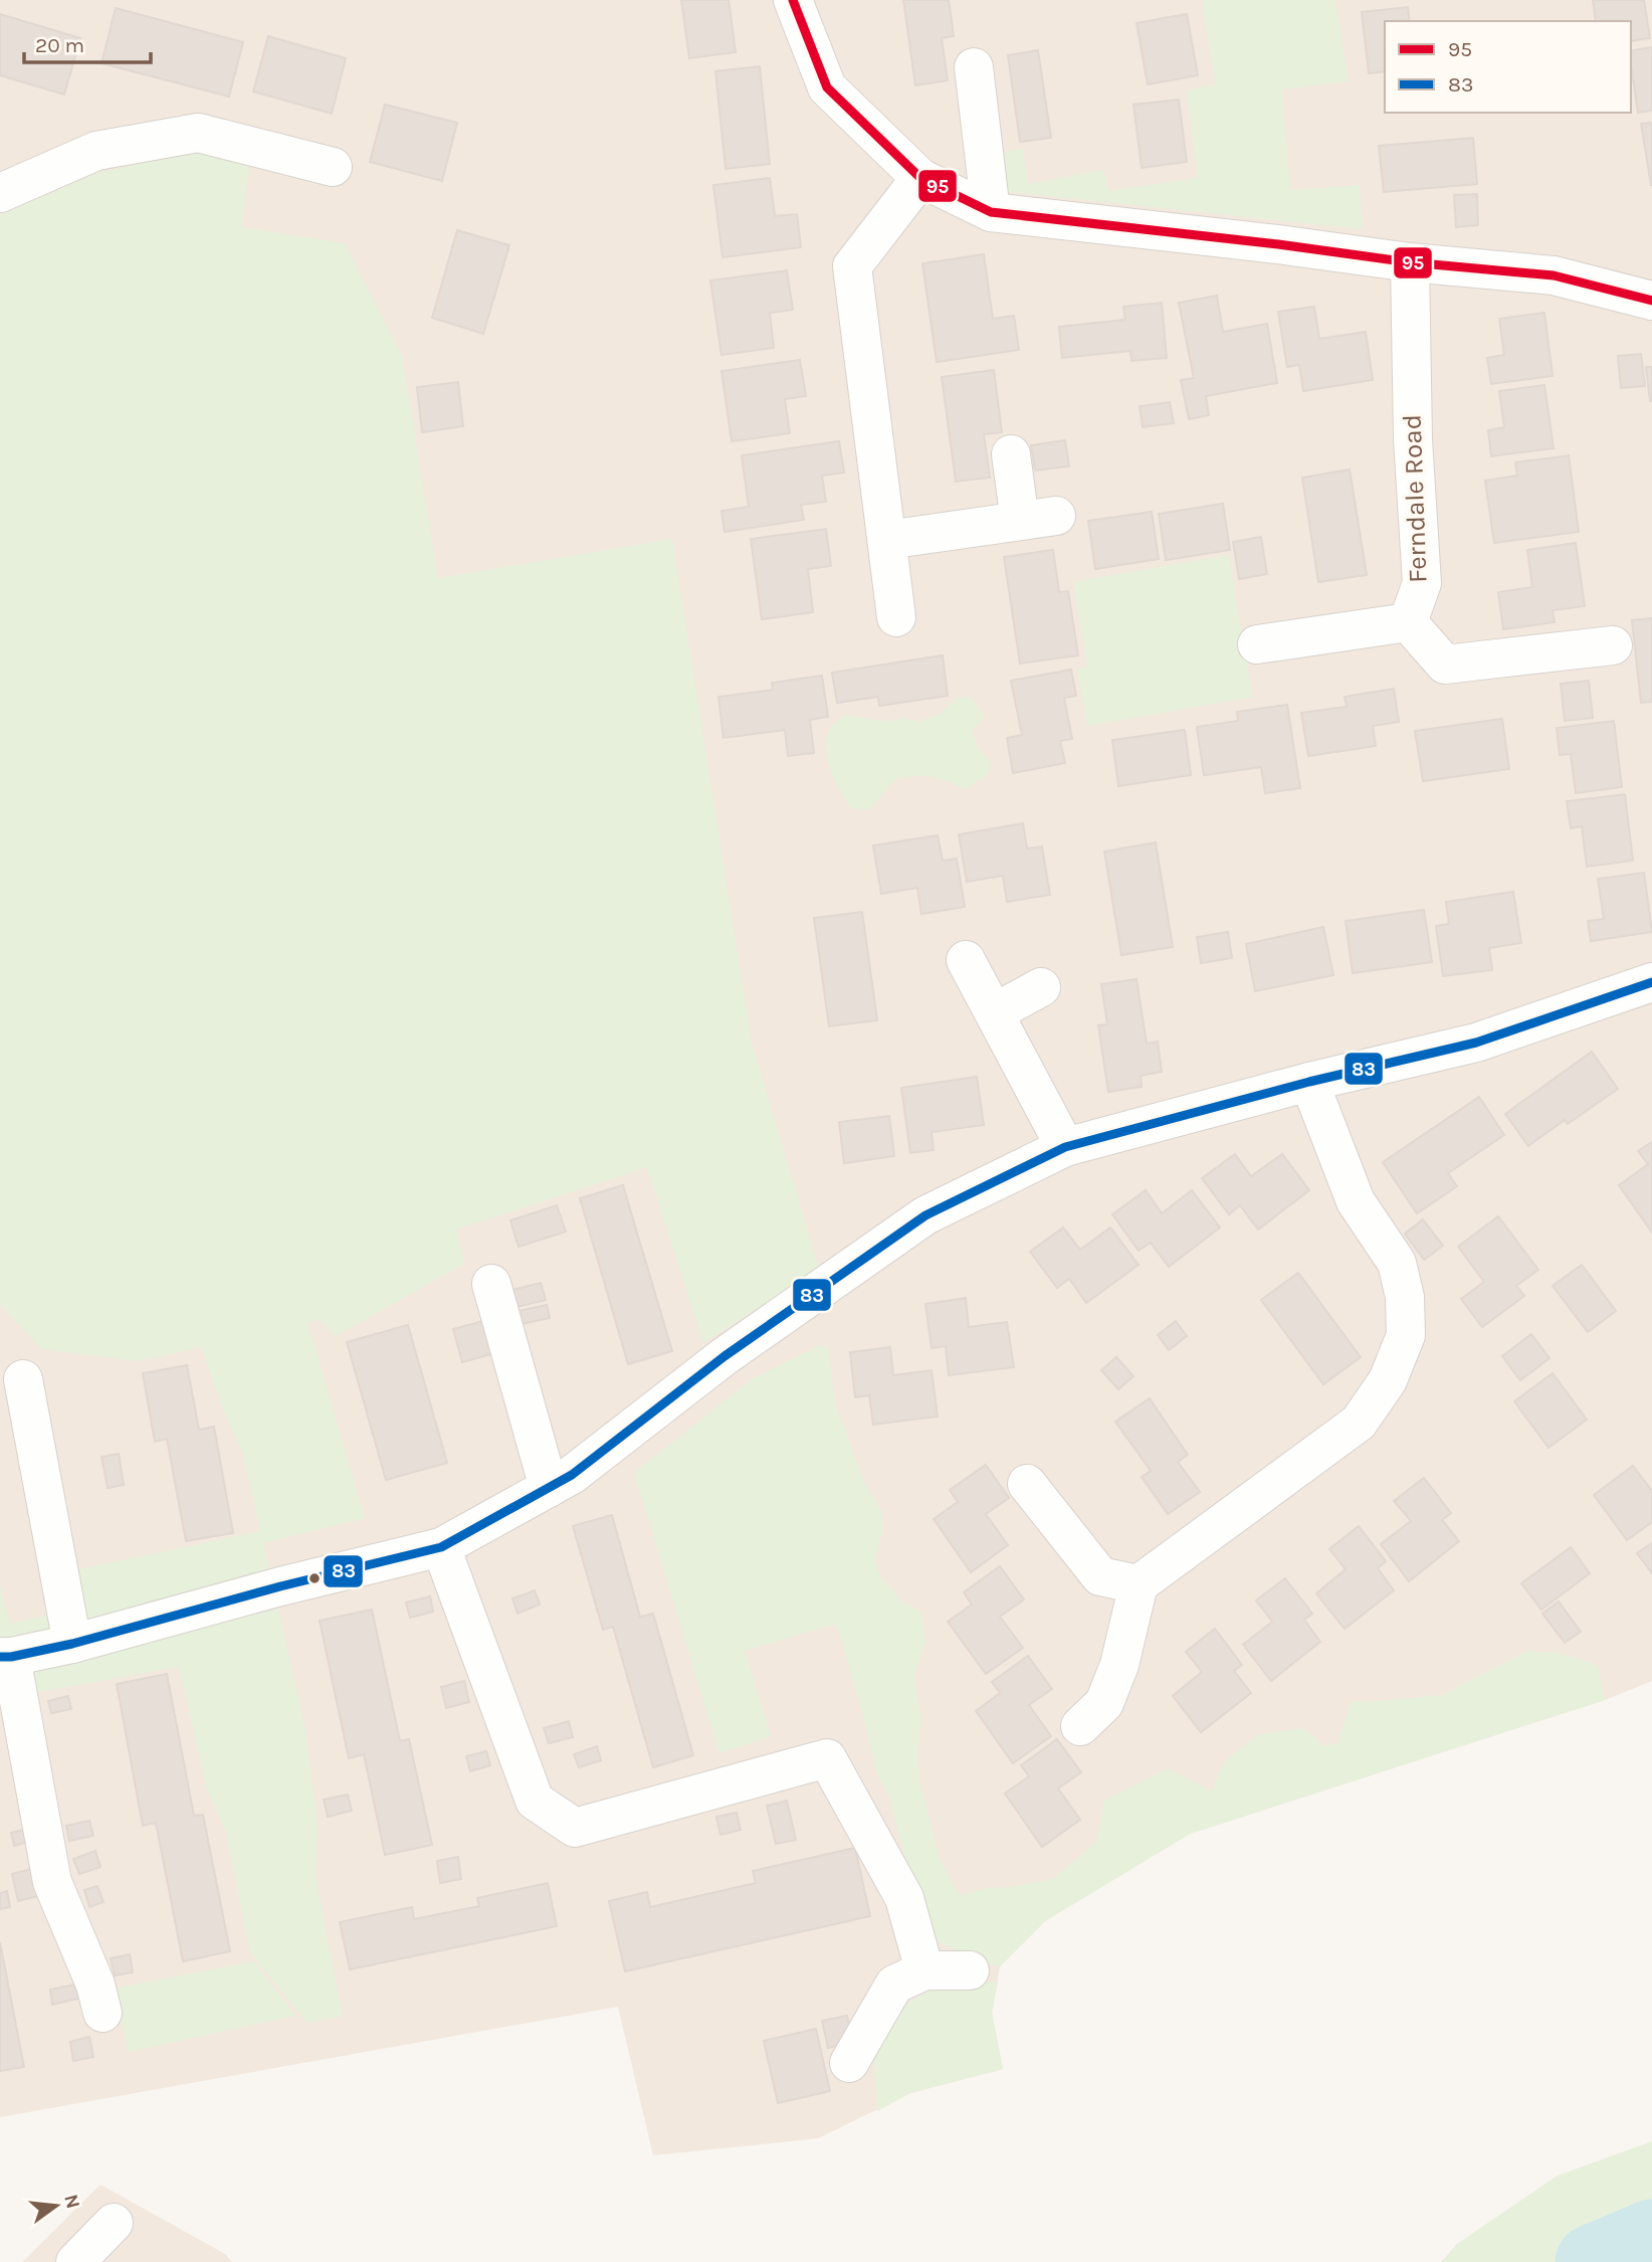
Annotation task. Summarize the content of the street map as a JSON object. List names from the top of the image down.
{
  "streets": {
    "street": ["Ferndale Road"]
  },
  "lines": ["transit line 95", "transit line 83"],
  "legend": ["95", "83"],
  "scale_bar": "20 m",
  "north": "right"
}
